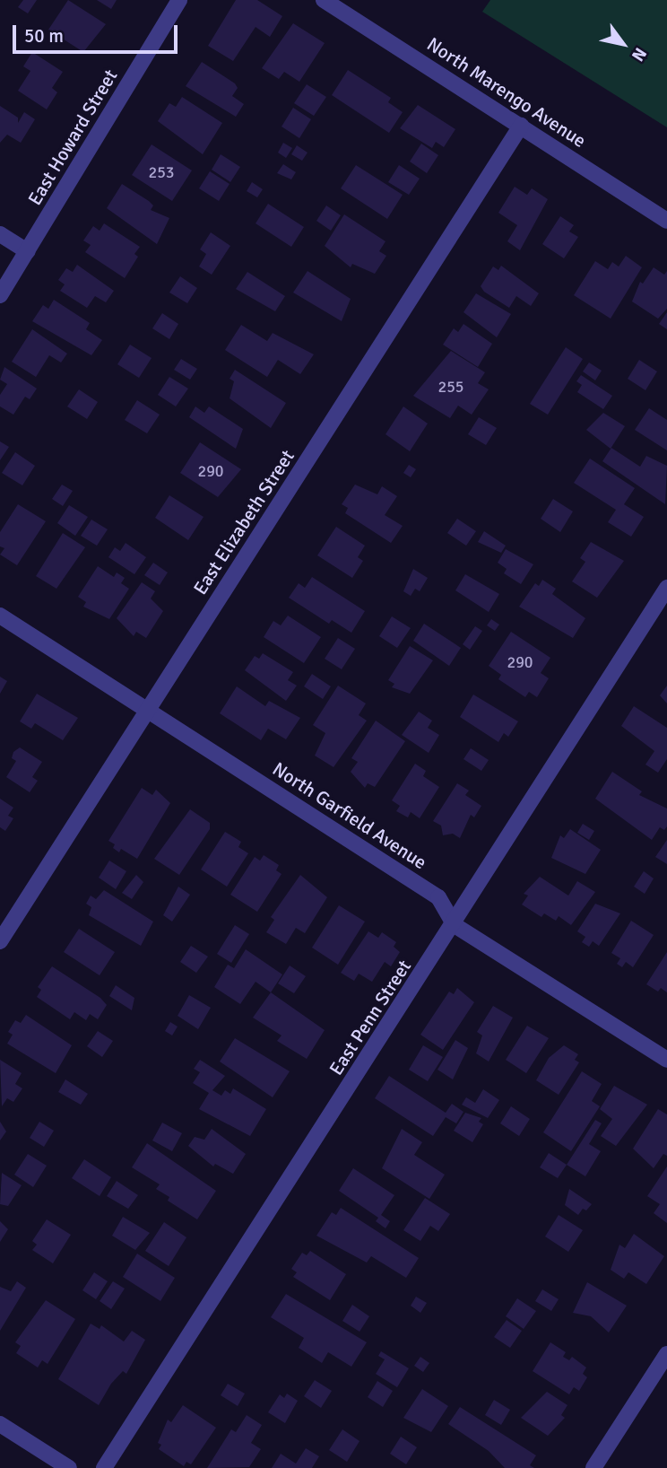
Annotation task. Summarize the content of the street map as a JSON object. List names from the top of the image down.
{
  "streets": {
    "street": [
      "North Marengo Avenue",
      "East Howard Street",
      "East Elizabeth Street",
      "North Garfield Avenue",
      "East Penn Street"
    ]
  },
  "crossings": [
    ["North Marengo Avenue", "East Elizabeth Street"],
    ["East Elizabeth Street", "North Garfield Avenue"],
    ["North Garfield Avenue", "East Penn Street"]
  ],
  "house_numbers": [
    "253",
    "255",
    "290",
    "290"
  ],
  "scale_bar": "50 m",
  "north": "bottom right"
}
